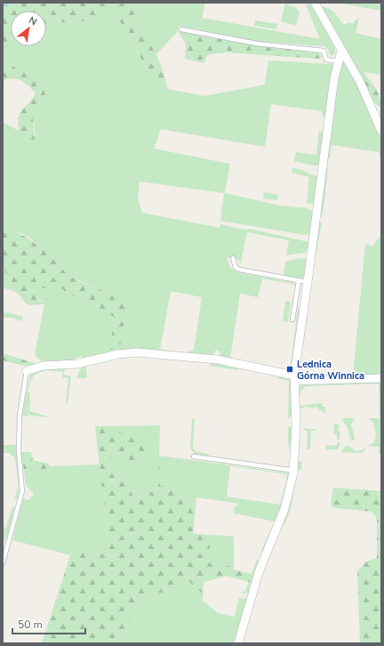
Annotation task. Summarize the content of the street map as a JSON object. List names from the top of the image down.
{
  "places": {
    "transit": ["Lednica Górna Winnica"]
  },
  "scale_bar": "50 m",
  "north": "top right"
}
